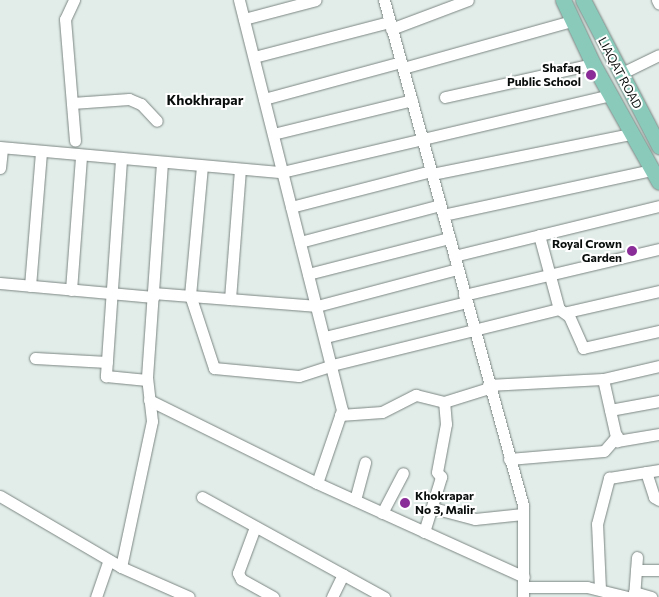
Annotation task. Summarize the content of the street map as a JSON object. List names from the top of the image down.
{
  "streets": {
    "main road": ["LIAQAT ROAD"]
  },
  "districts": ["Khokhrapar"],
  "places": ["Shafaq Public School", "Royal Crown Garden", "Khokrapar No 3, Malir"]
}
